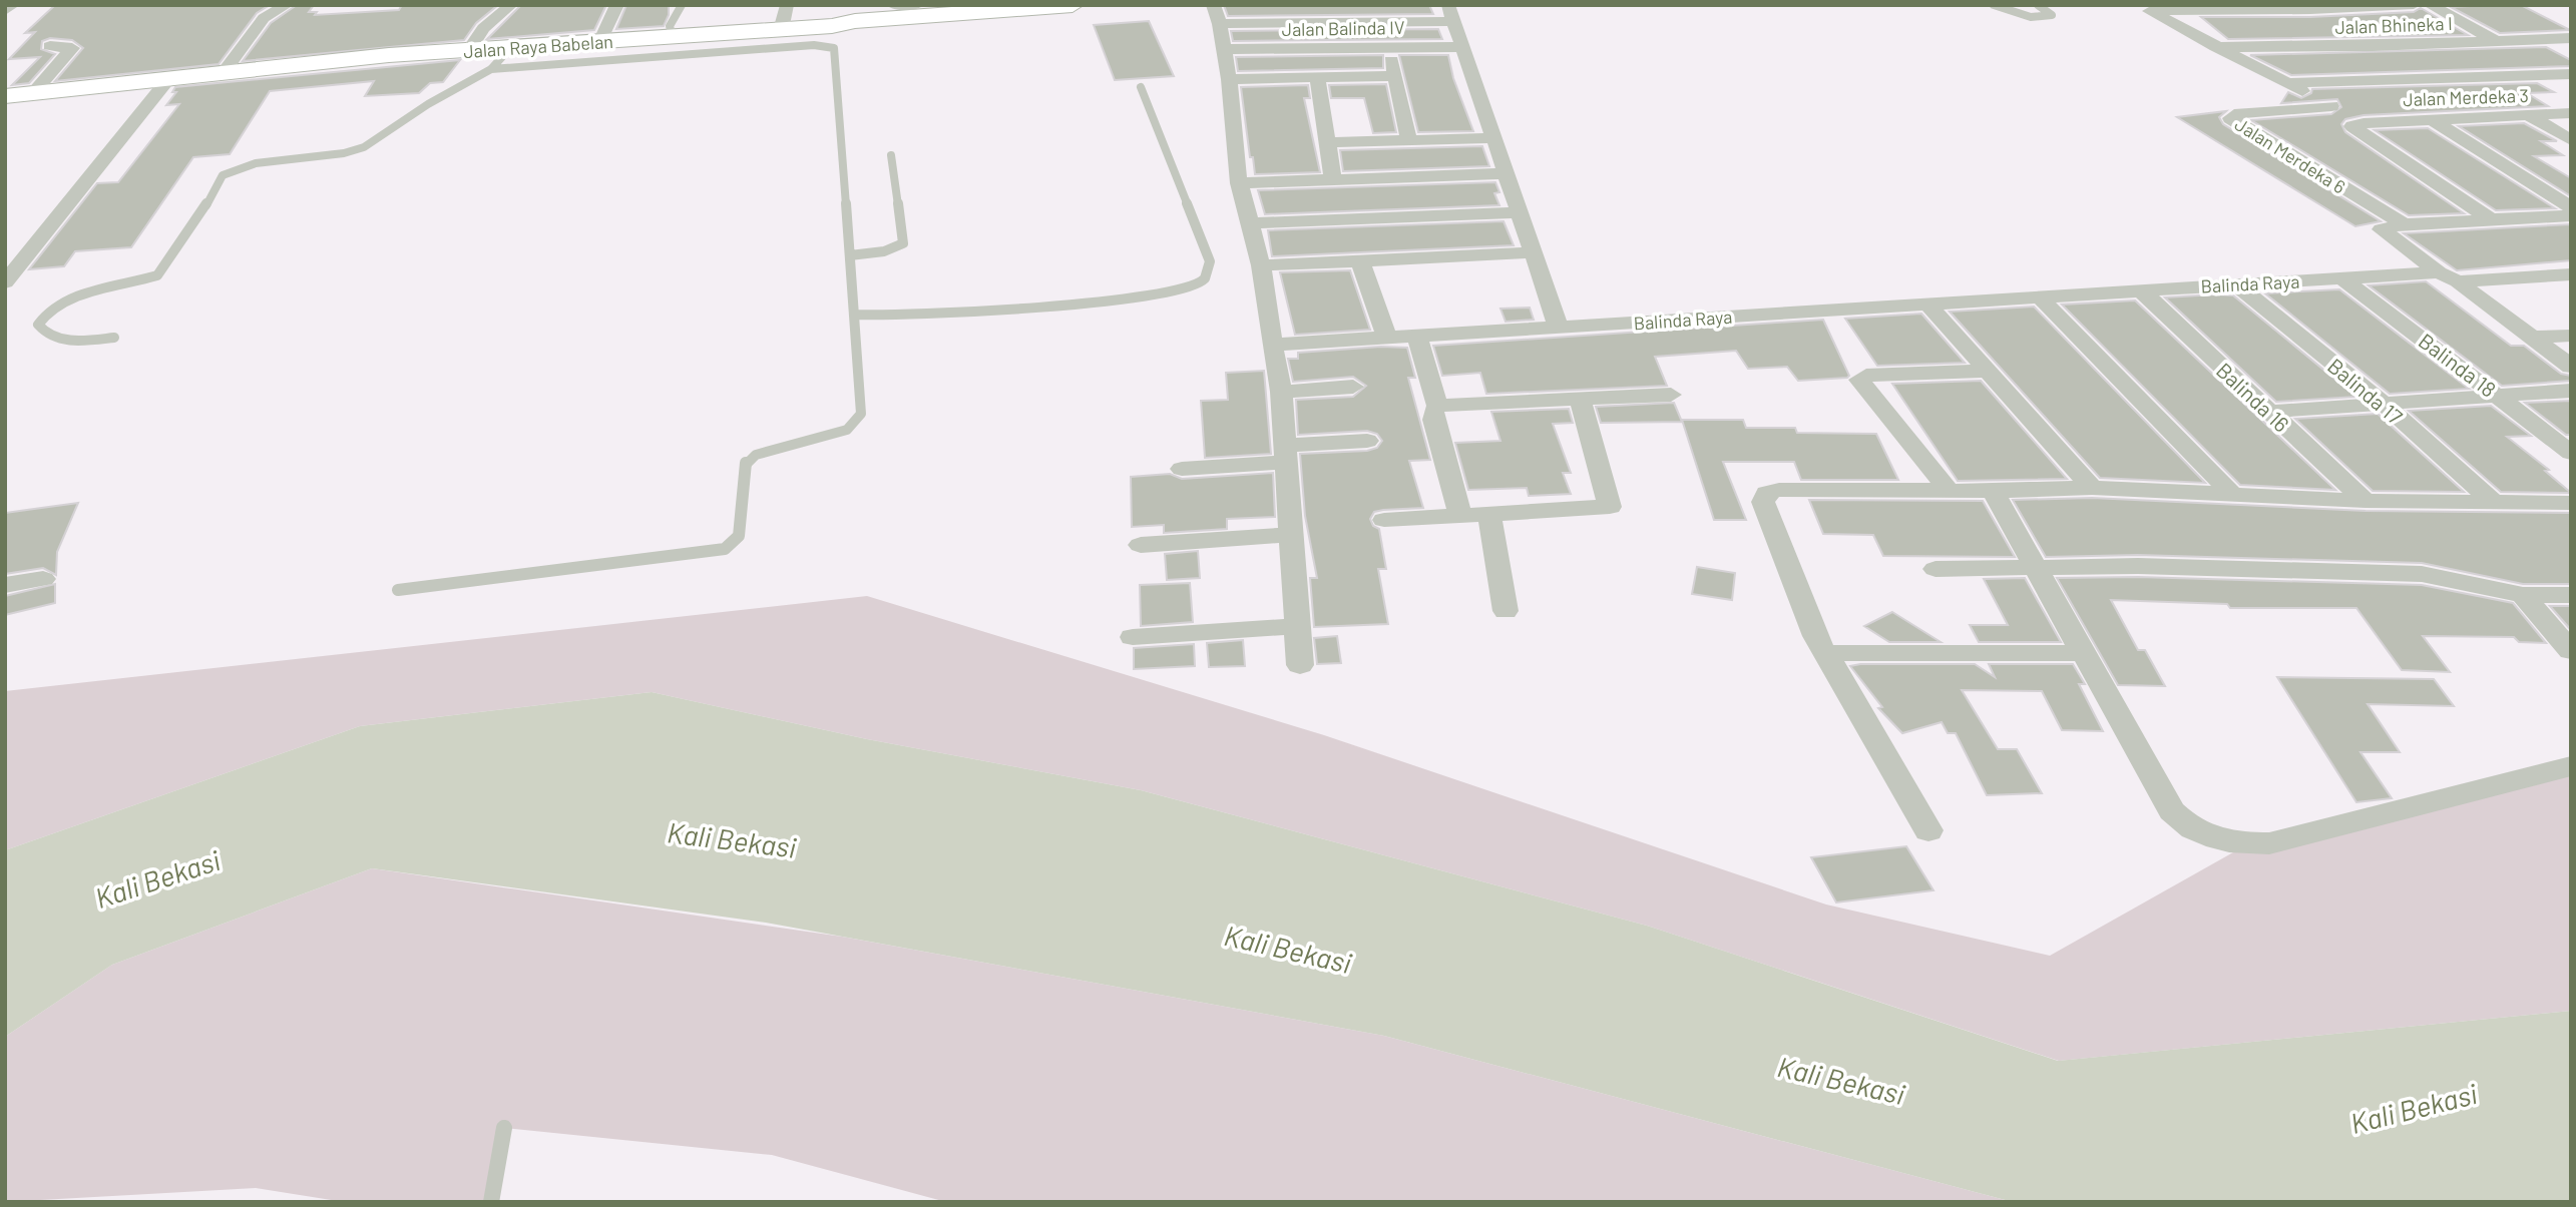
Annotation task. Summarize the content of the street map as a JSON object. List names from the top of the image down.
{
  "streets": {
    "main road": ["Jalan Raya Babelan"],
    "street": [
      "Jalan Bhineka I",
      "Jalan Balinda IV",
      "Jalan Merdeka 3",
      "Jalan Merdeka 6",
      "Balinda Raya",
      "Balinda 18",
      "Balinda 17",
      "Balinda 16"
    ]
  },
  "crossings": [
    ["Balinda Raya", "Balinda 18"],
    ["Balinda Raya", "Balinda 17"],
    ["Balinda Raya", "Balinda 16"]
  ],
  "water": ["Kali Bekasi"]
}
